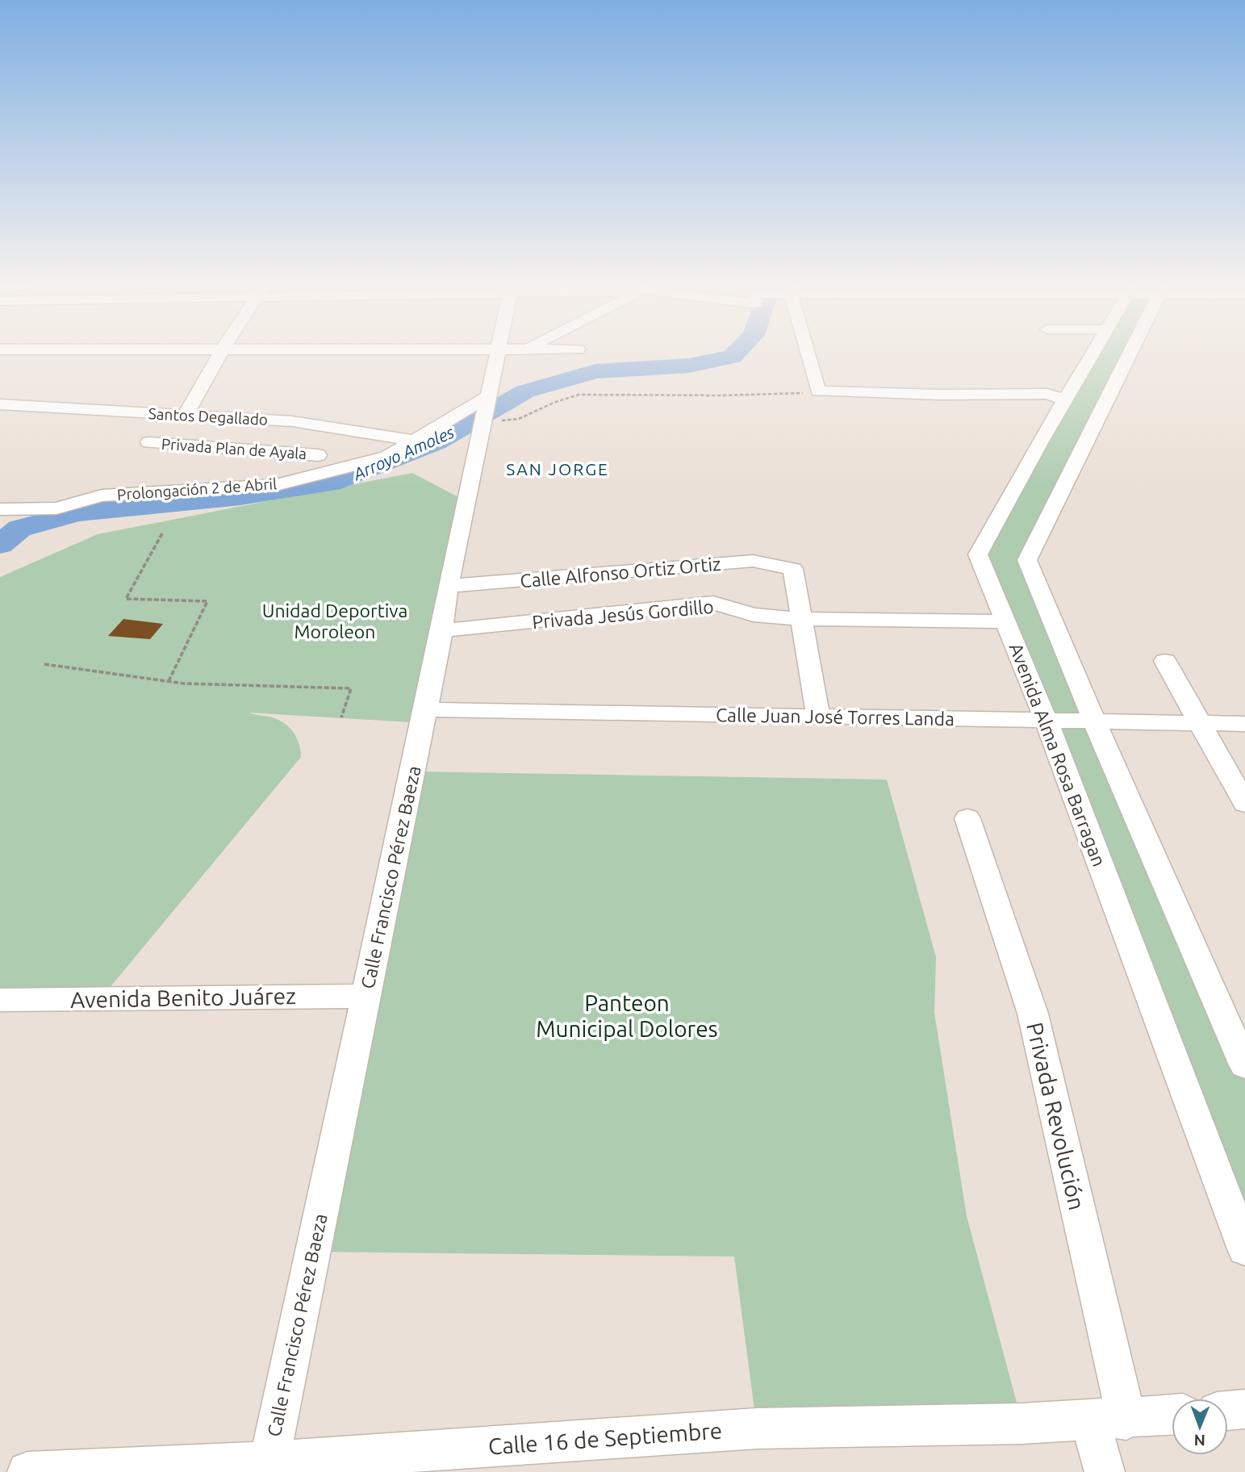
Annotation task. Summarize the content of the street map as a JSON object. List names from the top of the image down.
{
  "streets": {
    "street": [
      "Santos Degallado",
      "Privada Plan de Ayala",
      "Prolongación 2 de Abril",
      "Calle Alfonso Ortiz Ortiz",
      "Privada Jesús Gordillo",
      "Calle Juan José Torres Landa",
      "Avenida Alma Rosa Barragan",
      "Calle Francisco Pérez Baeza",
      "Avenida Benito Juárez",
      "Privada Revolución",
      "Calle 16 de Septiembre"
    ]
  },
  "crossings": [
    ["Santos Degallado", "Prolongación 2 de Abril"],
    ["Prolongación 2 de Abril", "Calle Francisco Pérez Baeza"],
    ["Calle Alfonso Ortiz Ortiz", "Privada Jesús Gordillo"],
    ["Calle Alfonso Ortiz Ortiz", "Calle Francisco Pérez Baeza"],
    ["Privada Jesús Gordillo", "Avenida Alma Rosa Barragan"],
    ["Privada Jesús Gordillo", "Calle Francisco Pérez Baeza"],
    ["Calle Juan José Torres Landa", "Avenida Alma Rosa Barragan"],
    ["Calle Juan José Torres Landa", "Calle Francisco Pérez Baeza"],
    ["Calle Francisco Pérez Baeza", "Avenida Benito Juárez"],
    ["Calle Francisco Pérez Baeza", "Calle 16 de Septiembre"],
    ["Privada Revolución", "Calle 16 de Septiembre"]
  ],
  "districts": ["SAN JORGE"],
  "water": ["Arroyo Amoles"],
  "parks": ["Unidad Deportiva Moroleon", "Panteon Municipal Dolores"],
  "north": "bottom"
}
